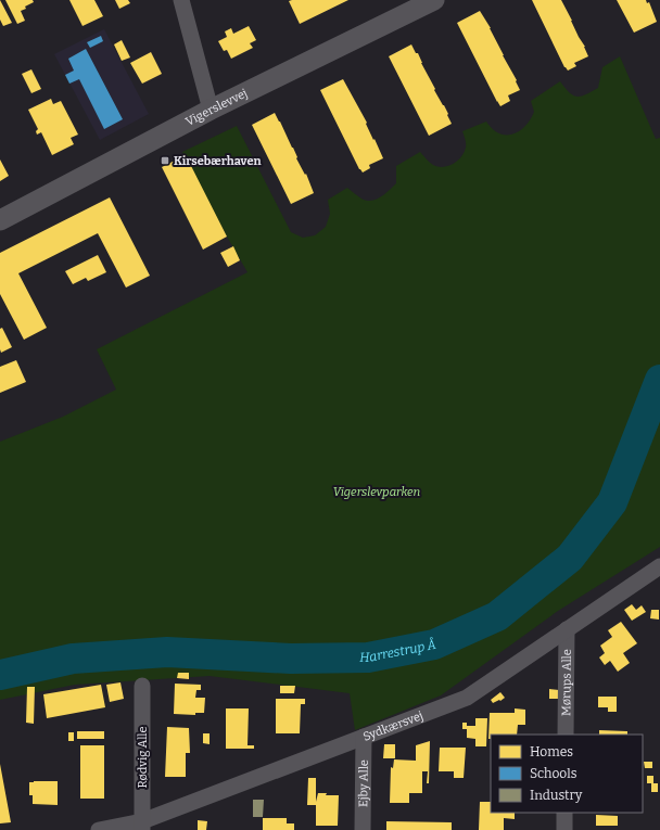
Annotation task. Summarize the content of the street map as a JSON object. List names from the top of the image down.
{
  "streets": {
    "street": [
      "Vigerslevvej",
      "Mørups Alle",
      "Sydkærsvej",
      "Rødvig Alle",
      "Ejby Alle"
    ]
  },
  "crossings": [
    ["Mørups Alle", "Sydkærsvej"],
    ["Sydkærsvej", "Rødvig Alle"],
    ["Sydkærsvej", "Ejby Alle"]
  ],
  "water": ["Harrestrup Å"],
  "parks": ["Vigerslevparken"],
  "places": {
    "transit": ["Kirsebærhaven"]
  },
  "legend": ["Homes", "Schools", "Industry"]
}
